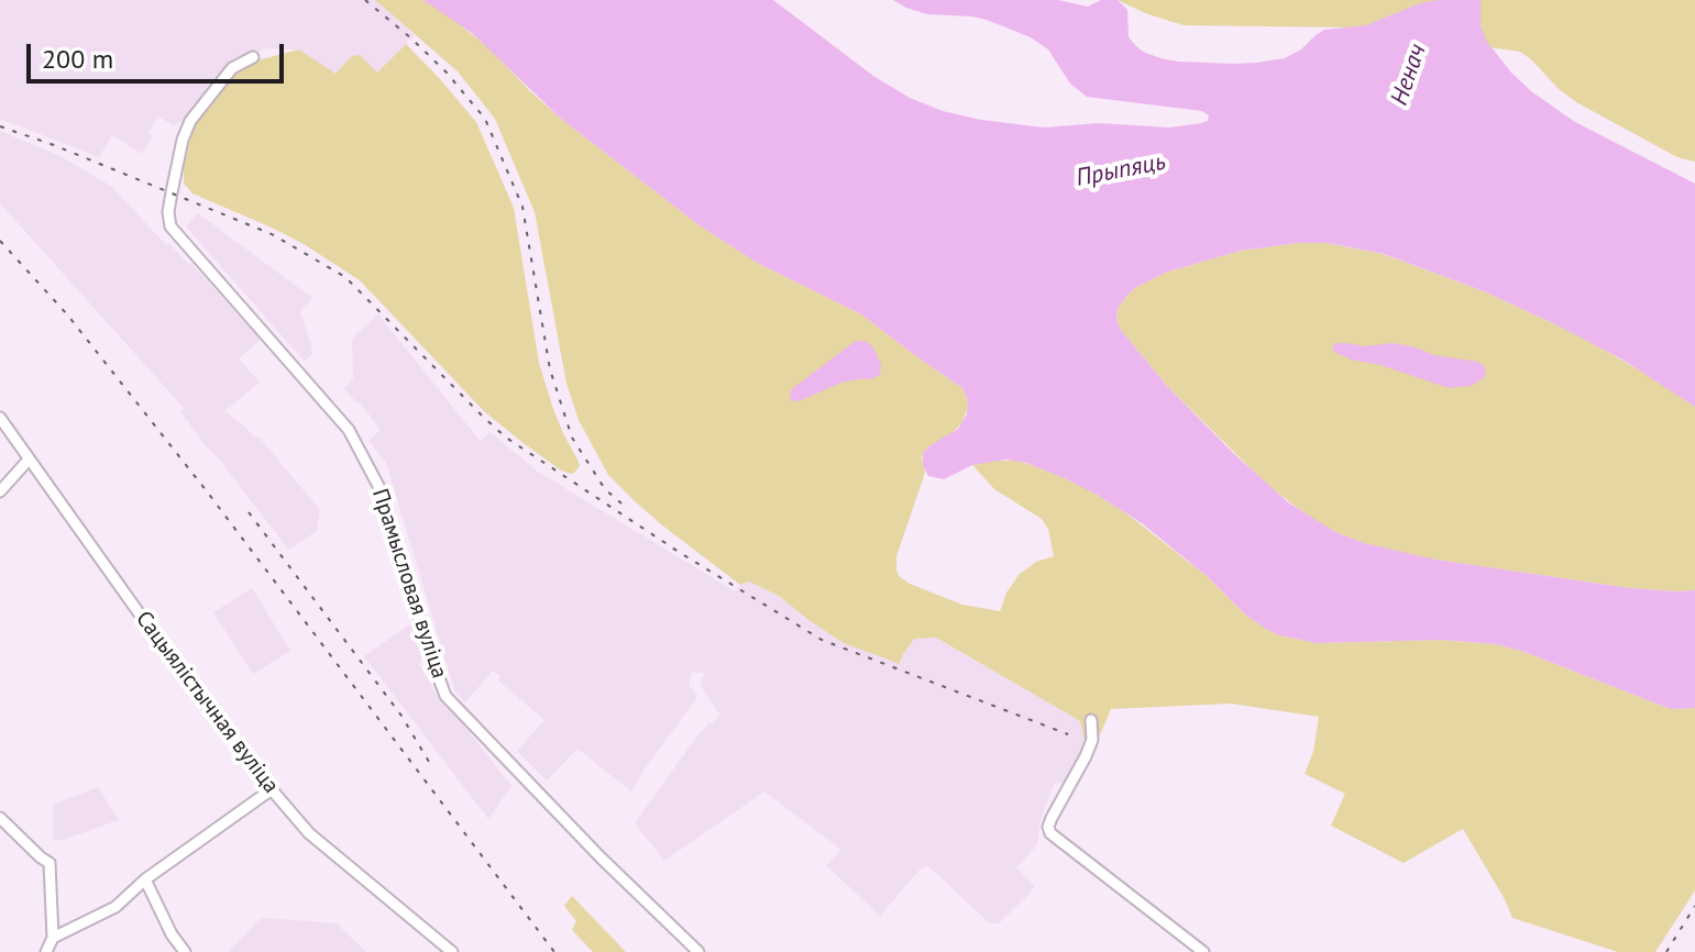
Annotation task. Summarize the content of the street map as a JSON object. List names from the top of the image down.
{
  "streets": {
    "street": ["Прамысловая вуліца", "Сацыялістычная вуліца"]
  },
  "water": ["Ненач", "Прыпяць"],
  "scale_bar": "200 m"
}
